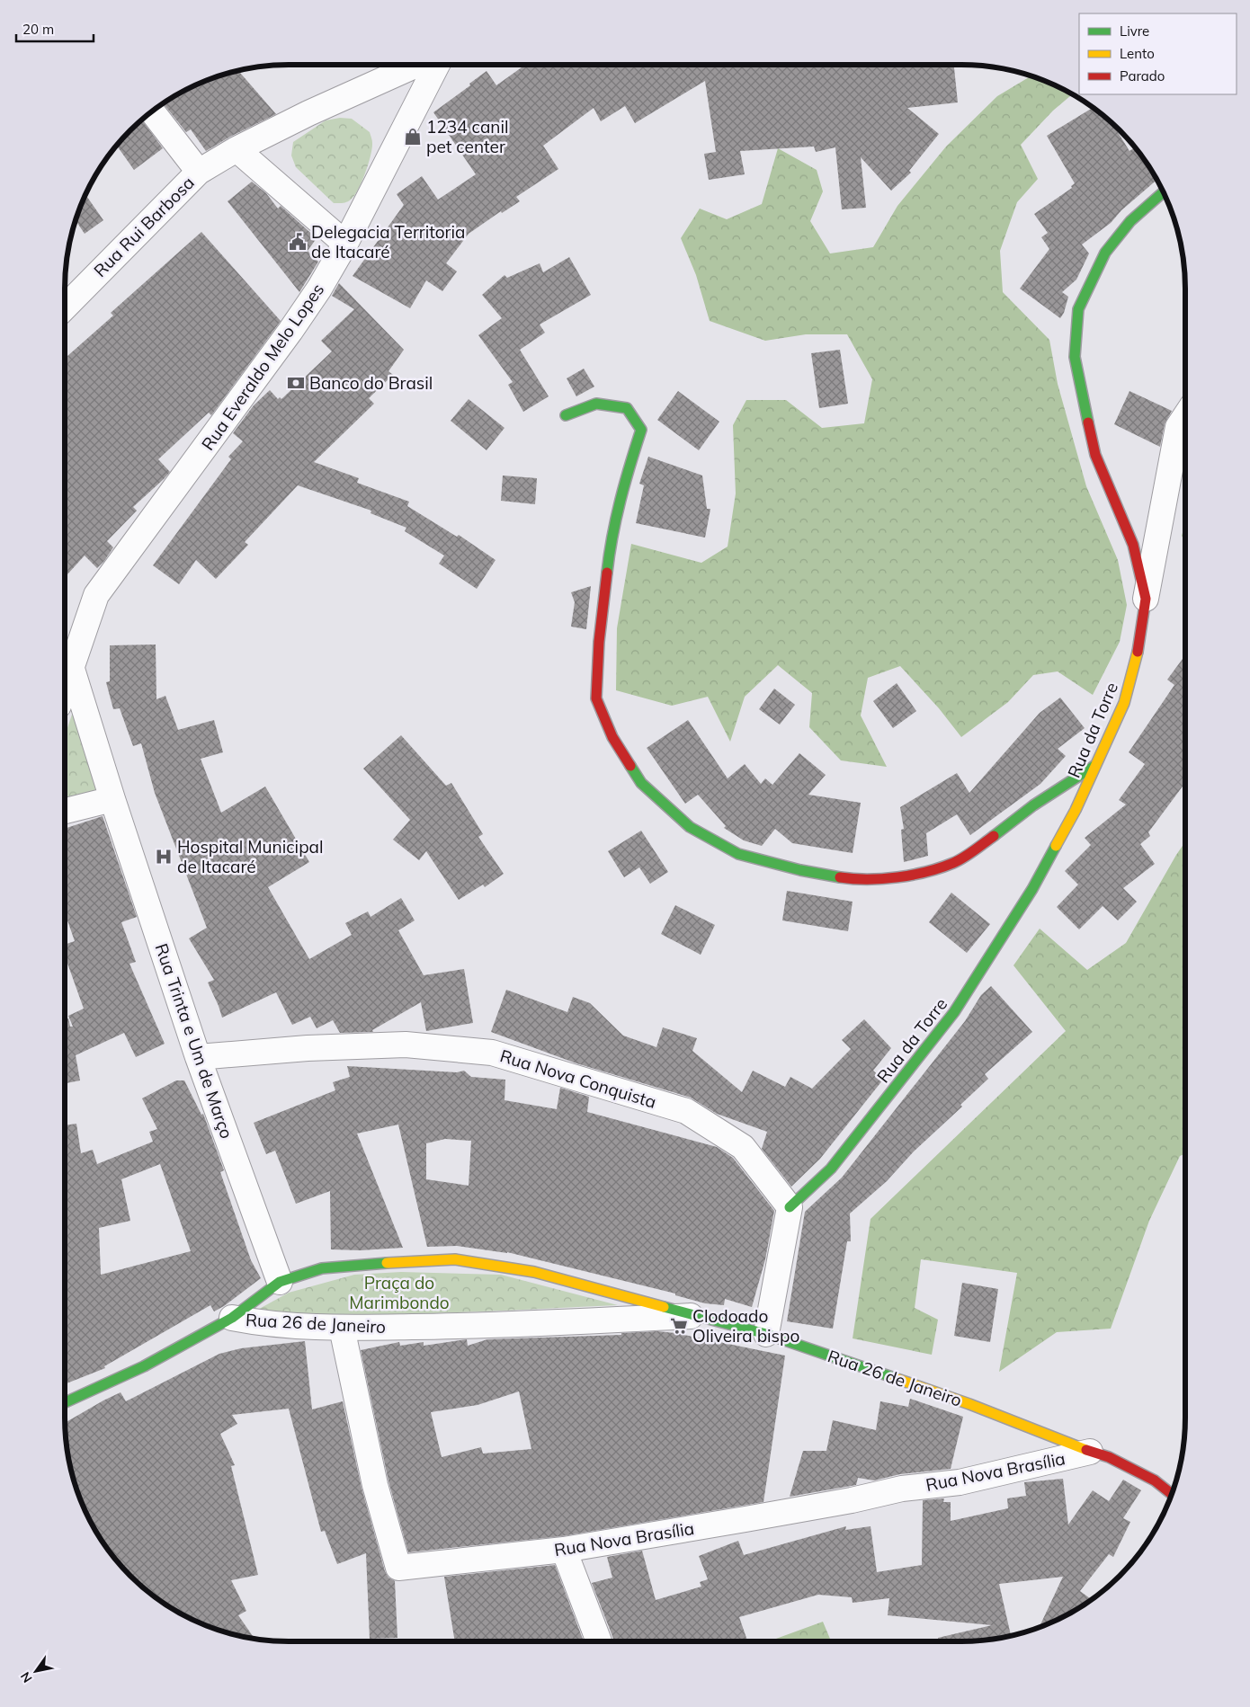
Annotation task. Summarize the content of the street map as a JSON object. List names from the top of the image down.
{
  "streets": {
    "street": [
      "Rua Rui Barbosa",
      "Rua Everaldo Melo Lopes",
      "Rua da Torre",
      "Rua Trinta e Um de Março",
      "Rua Nova Conquista",
      "Rua 26 de Janeiro",
      "Rua Nova Brasília"
    ]
  },
  "crossings": [
    ["Rua Everaldo Melo Lopes", "Rua Trinta e Um de Março"],
    ["Rua da Torre", "Rua Nova Conquista"],
    ["Rua Trinta e Um de Março", "Rua Nova Conquista"],
    ["Rua Trinta e Um de Março", "Rua 26 de Janeiro"],
    ["Rua 26 de Janeiro", "Rua Nova Brasília"]
  ],
  "parks": ["Praça do Marimbondo"],
  "places": {
    "shop": ["1234 canil pet center"],
    "public building": ["Delegacia Territoria de Itacaré"],
    "bank": ["Banco do Brasil"],
    "hospital": ["Hospital Municipal de Itacaré"],
    "supermarket": ["Clodoado Oliveira bispo"]
  },
  "legend": ["Livre", "Lento", "Parado"],
  "scale_bar": "20 m",
  "north": "bottom left"
}
